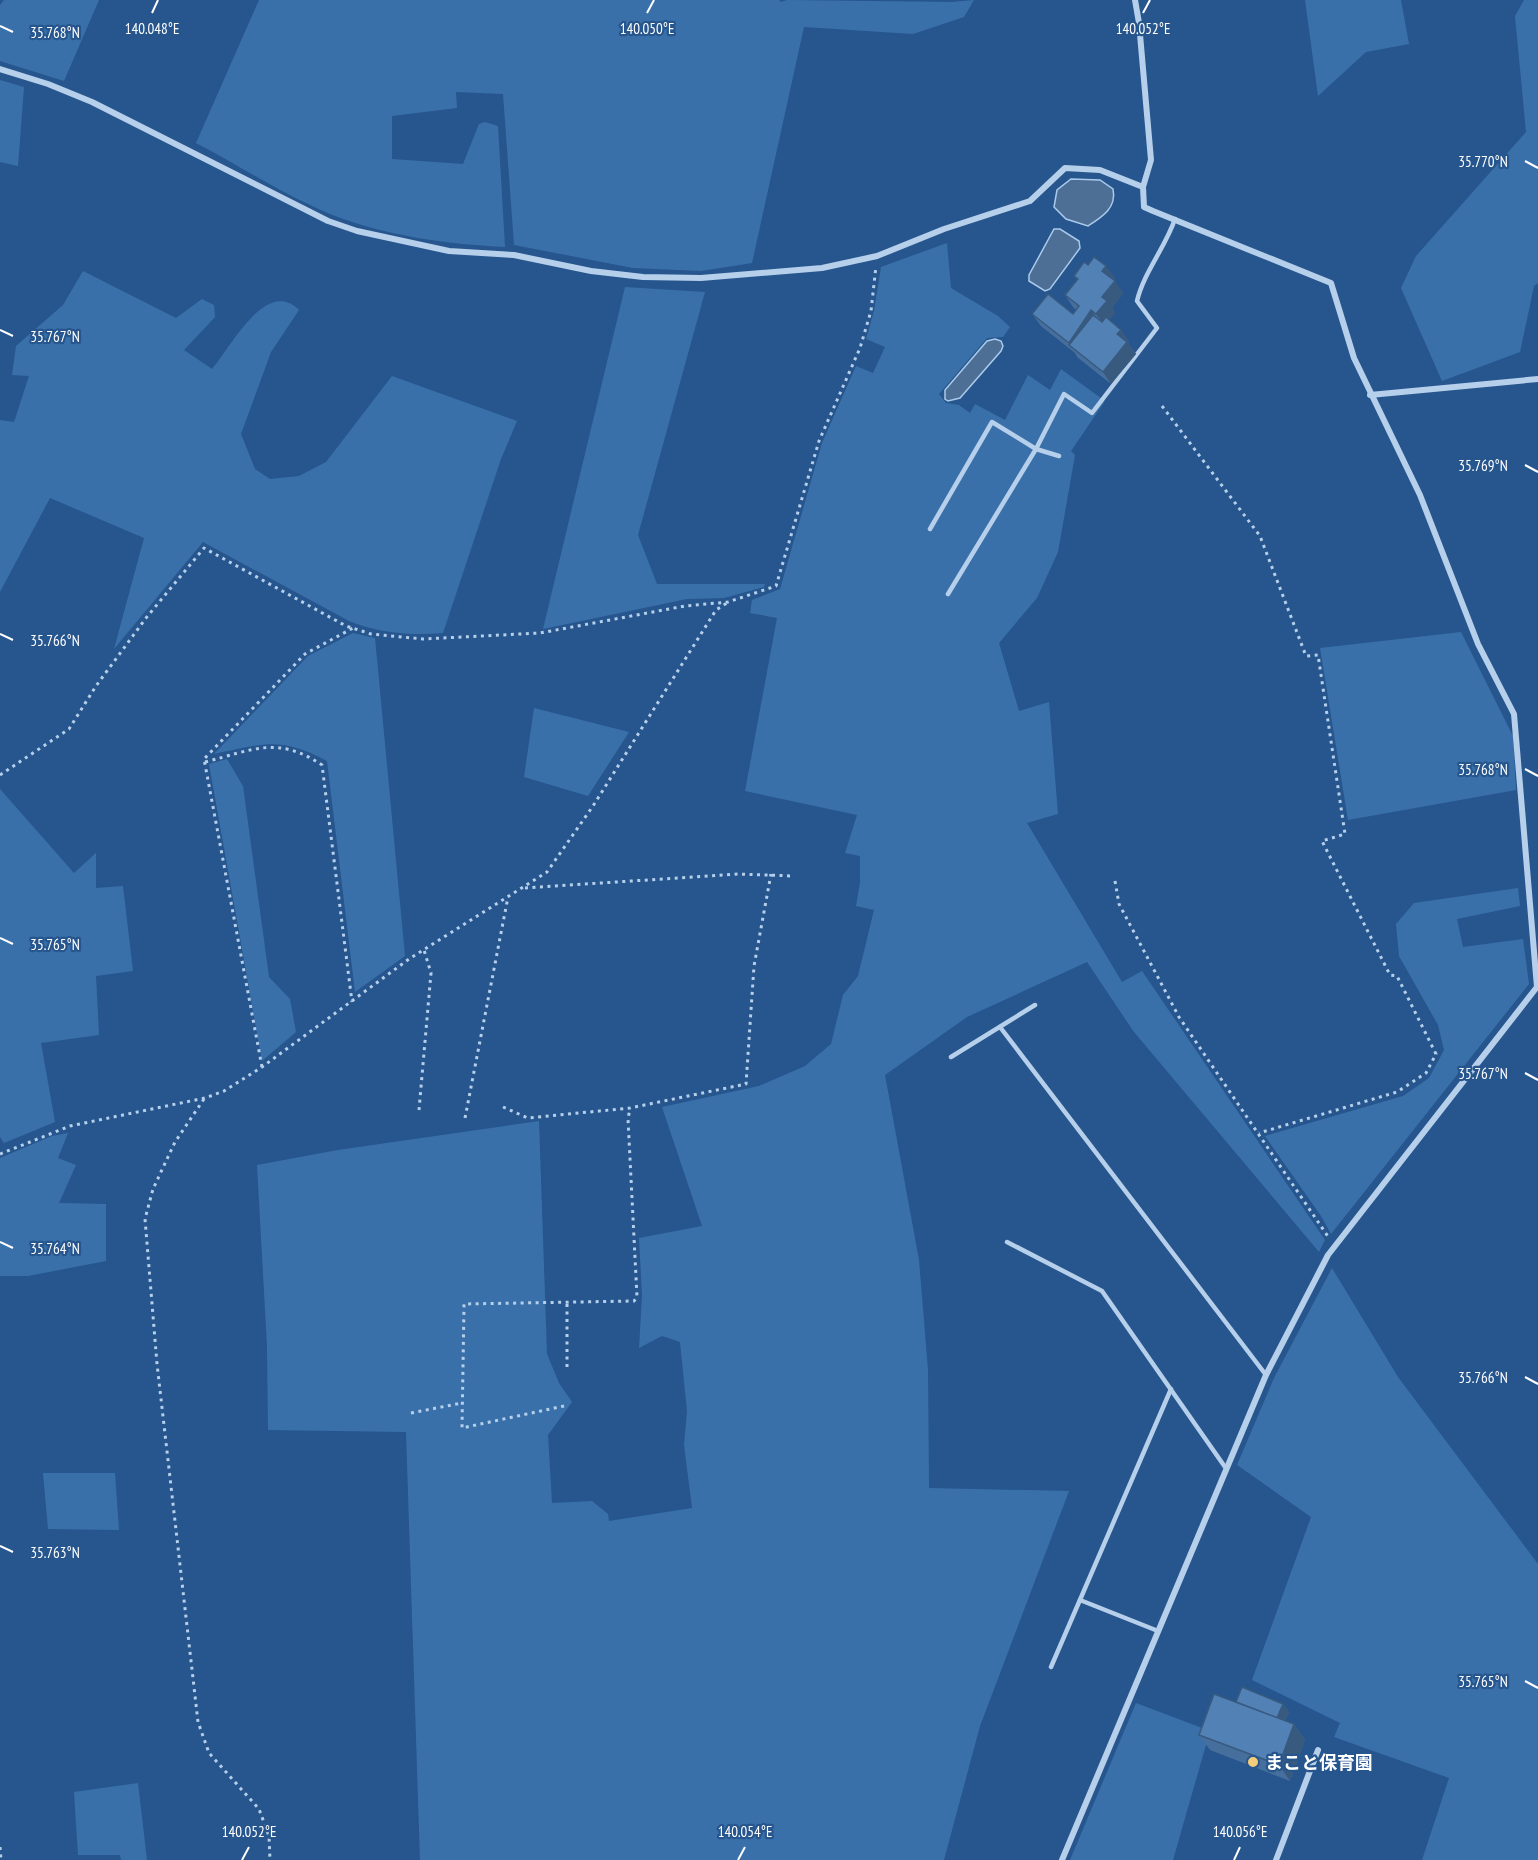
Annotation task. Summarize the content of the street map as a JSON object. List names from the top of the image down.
{
  "places": ["まこと保育園"],
  "coordinates": [
    "140.048°E",
    "140.050°E",
    "140.052°E",
    "35.768°N",
    "35.770°N",
    "35.767°N",
    "35.769°N",
    "35.766°N",
    "35.765°N",
    "35.764°N",
    "35.763°N",
    "140.054°E",
    "140.056°E"
  ]
}
